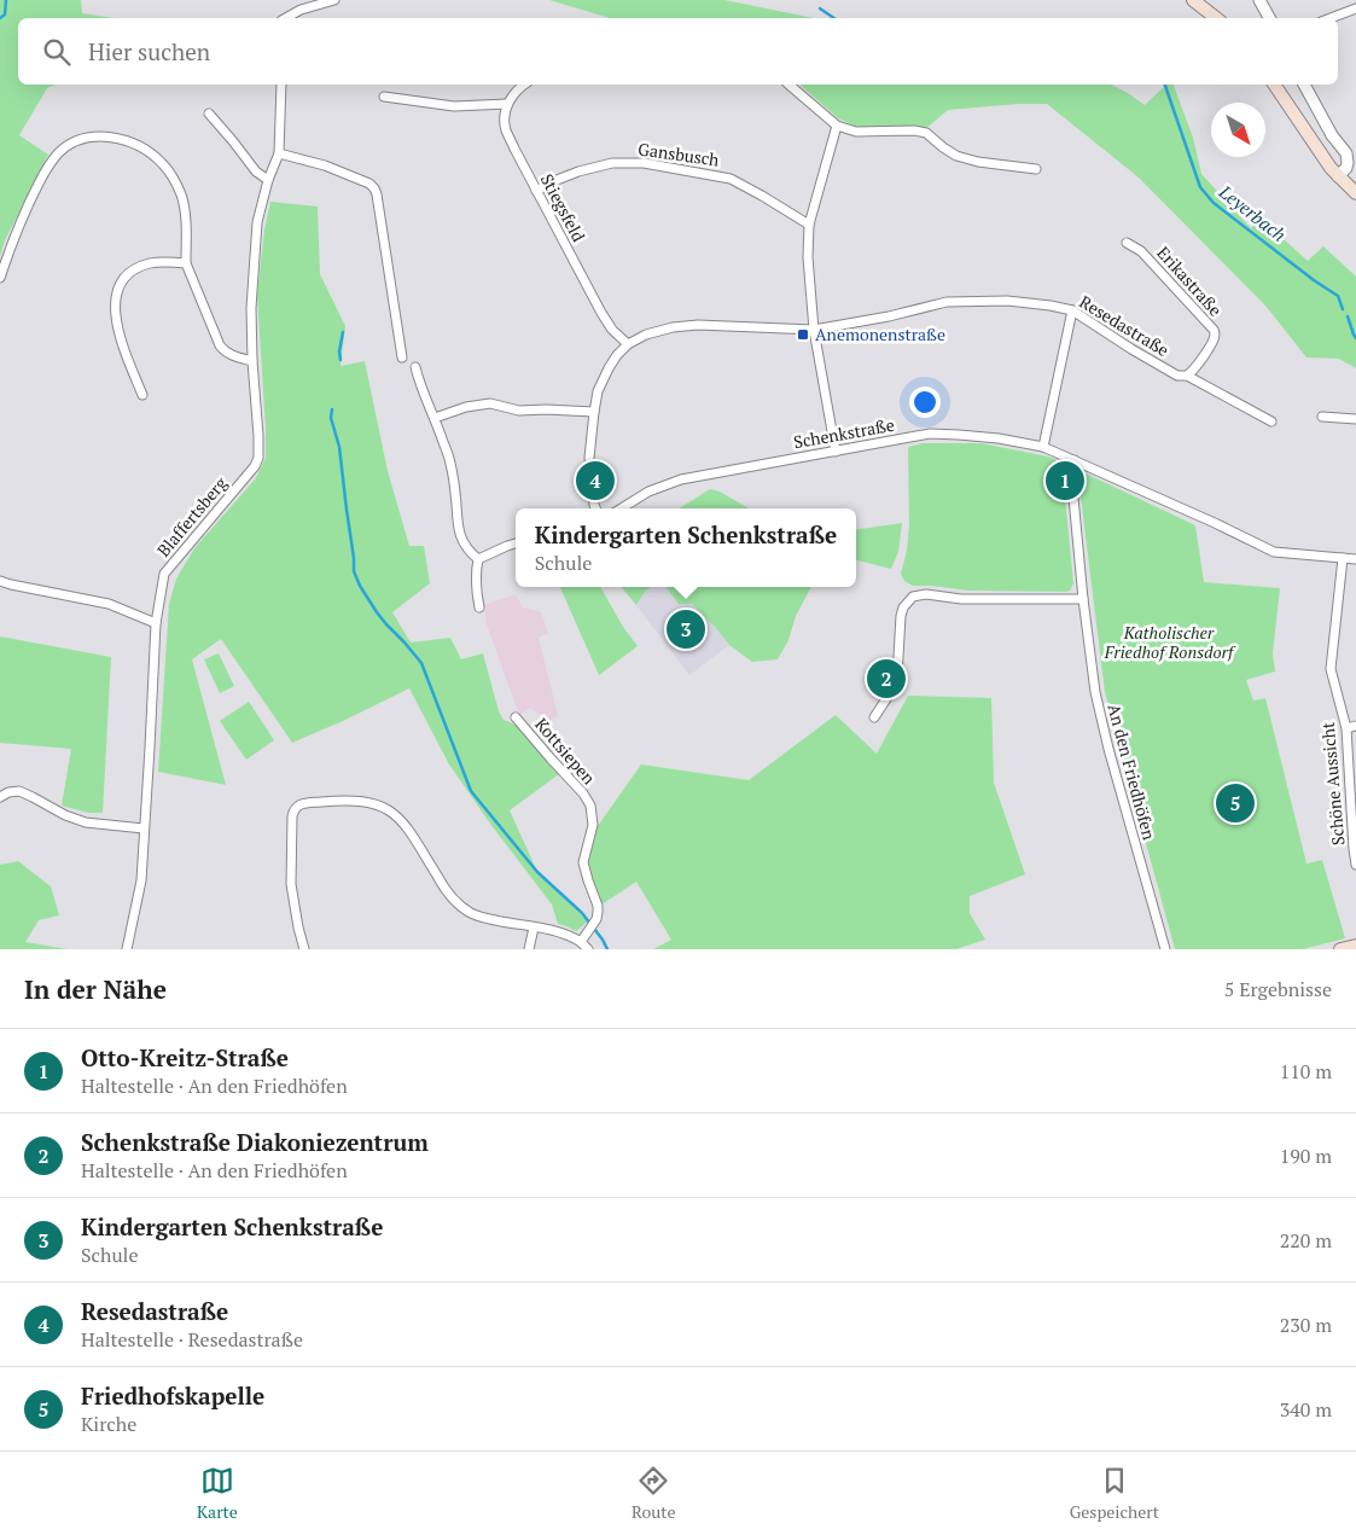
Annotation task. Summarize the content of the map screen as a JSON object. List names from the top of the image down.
{
  "streets": {
    "street": [
      "Gansbusch",
      "Stiegsfeld",
      "Erikastraße",
      "Resedastraße",
      "Schenkstraße",
      "Blaffertsberg",
      "Kottsiepen",
      "An den Friedhöfen",
      "Schöne Aussicht"
    ]
  },
  "crossings": [
    ["Gansbusch", "Stiegsfeld"],
    ["Stiegsfeld", "Resedastraße"],
    ["Erikastraße", "Resedastraße"],
    ["Schenkstraße", "An den Friedhöfen"],
    ["Schenkstraße", "Schöne Aussicht"]
  ],
  "water": ["Leyerbach"],
  "parks": ["Katholischer Friedhof Ronsdorf"],
  "places": {
    "transit": ["Anemonenstraße"]
  },
  "north": "bottom right",
  "page": {
    "search": "Hier suchen",
    "pins": [
      "1",
      "4",
      "3",
      "2",
      "5"
    ],
    "popup": ["Kindergarten Schenkstraße", "Schule"],
    "heading": ["In der Nähe", "5 Ergebnisse"],
    "list": [
      {
        "mark": "1",
        "name": "Otto-Kreitz-Straße",
        "note": "Haltestelle · An den Friedhöfen",
        "value": "110 m"
      },
      {
        "mark": "2",
        "name": "Schenkstraße Diakoniezentrum",
        "note": "Haltestelle · An den Friedhöfen",
        "value": "190 m"
      },
      {
        "mark": "3",
        "name": "Kindergarten Schenkstraße",
        "note": "Schule",
        "value": "220 m"
      },
      {
        "mark": "4",
        "name": "Resedastraße",
        "note": "Haltestelle · Resedastraße",
        "value": "230 m"
      },
      {
        "mark": "5",
        "name": "Friedhofskapelle",
        "note": "Kirche",
        "value": "340 m"
      }
    ],
    "nav": ["Karte", "Route", "Gespeichert"]
  }
}
